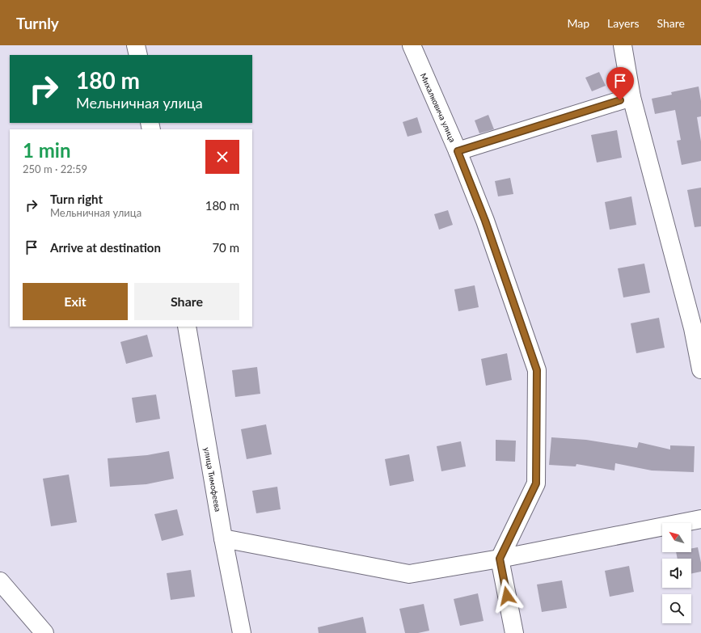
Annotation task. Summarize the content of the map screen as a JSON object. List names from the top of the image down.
{
  "streets": {
    "street": ["Михалковича улица", "улица Тимофеева"]
  },
  "north": "top left",
  "page": {
    "header": "Turnly",
    "nav": ["Map", "Layers", "Share"],
    "turn": ["180 m", "Мельничная улица"],
    "heading": ["1 min", "250 m · 22:59"],
    "list": [
      {
        "name": "Turn right",
        "note": "Мельничная улица",
        "value": "180 m"
      },
      {
        "name": "Arrive at destination",
        "value": "70 m"
      }
    ],
    "buttons": ["Exit", "Share"]
  }
}
